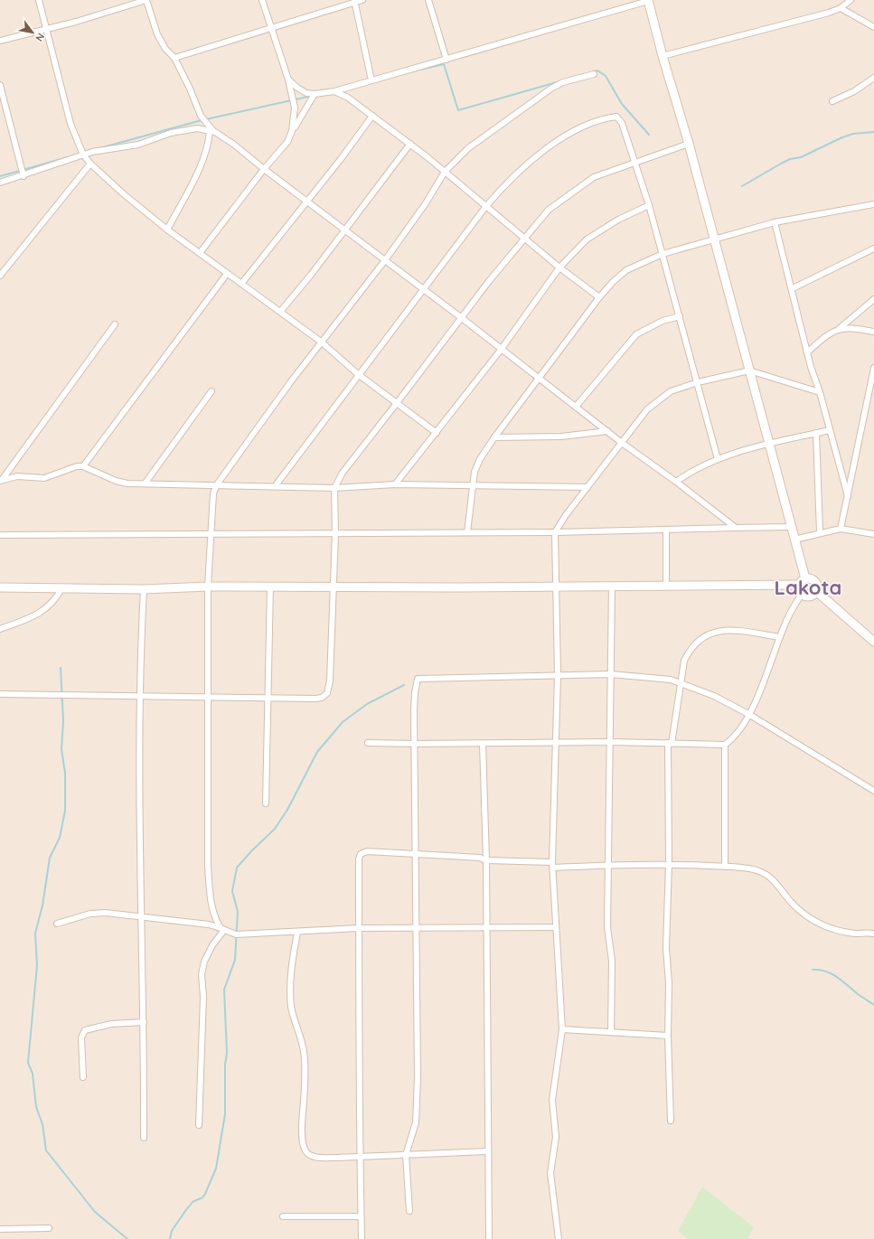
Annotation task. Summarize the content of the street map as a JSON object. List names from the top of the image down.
{
  "districts": ["Lakota"],
  "north": "bottom right"
}
